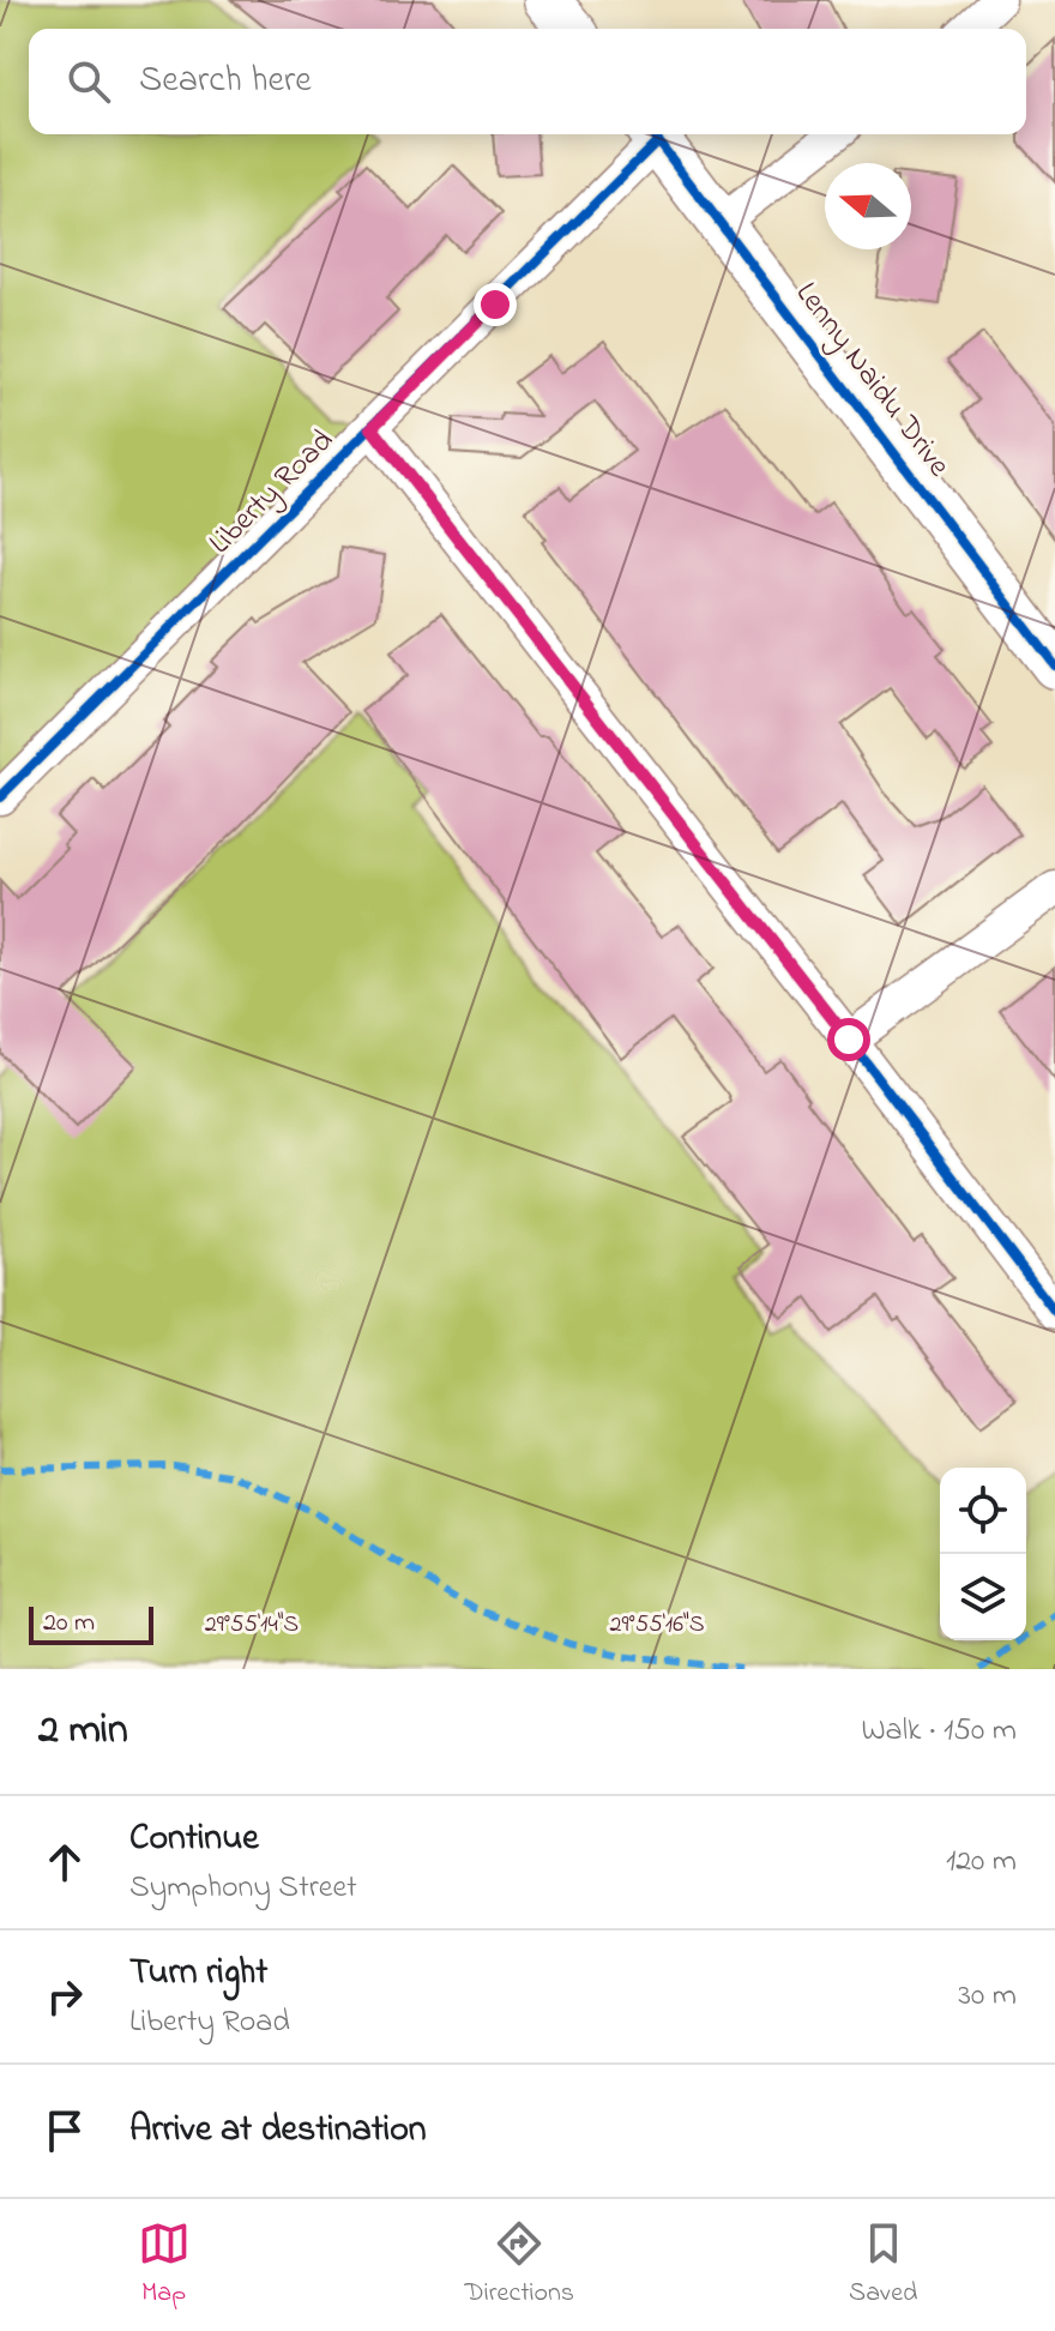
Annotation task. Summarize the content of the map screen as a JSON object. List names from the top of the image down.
{
  "streets": {
    "street": ["Lenny Naidu Drive", "Liberty Road"]
  },
  "crossings": [
    ["Lenny Naidu Drive", "Liberty Road"]
  ],
  "scale_bar": "20 m",
  "north": "left",
  "page": {
    "search": "Search here",
    "scale": "20 m",
    "heading": ["2 min", "Walk · 150 m"],
    "list": [
      ["Continue", "Symphony Street", "120 m"],
      ["Turn right", "Liberty Road", "30 m"],
      "Arrive at destination"
    ],
    "nav": ["Map", "Directions", "Saved"]
  },
  "coordinates": ["29°55'14\"S", "29°55'16\"S"]
}
